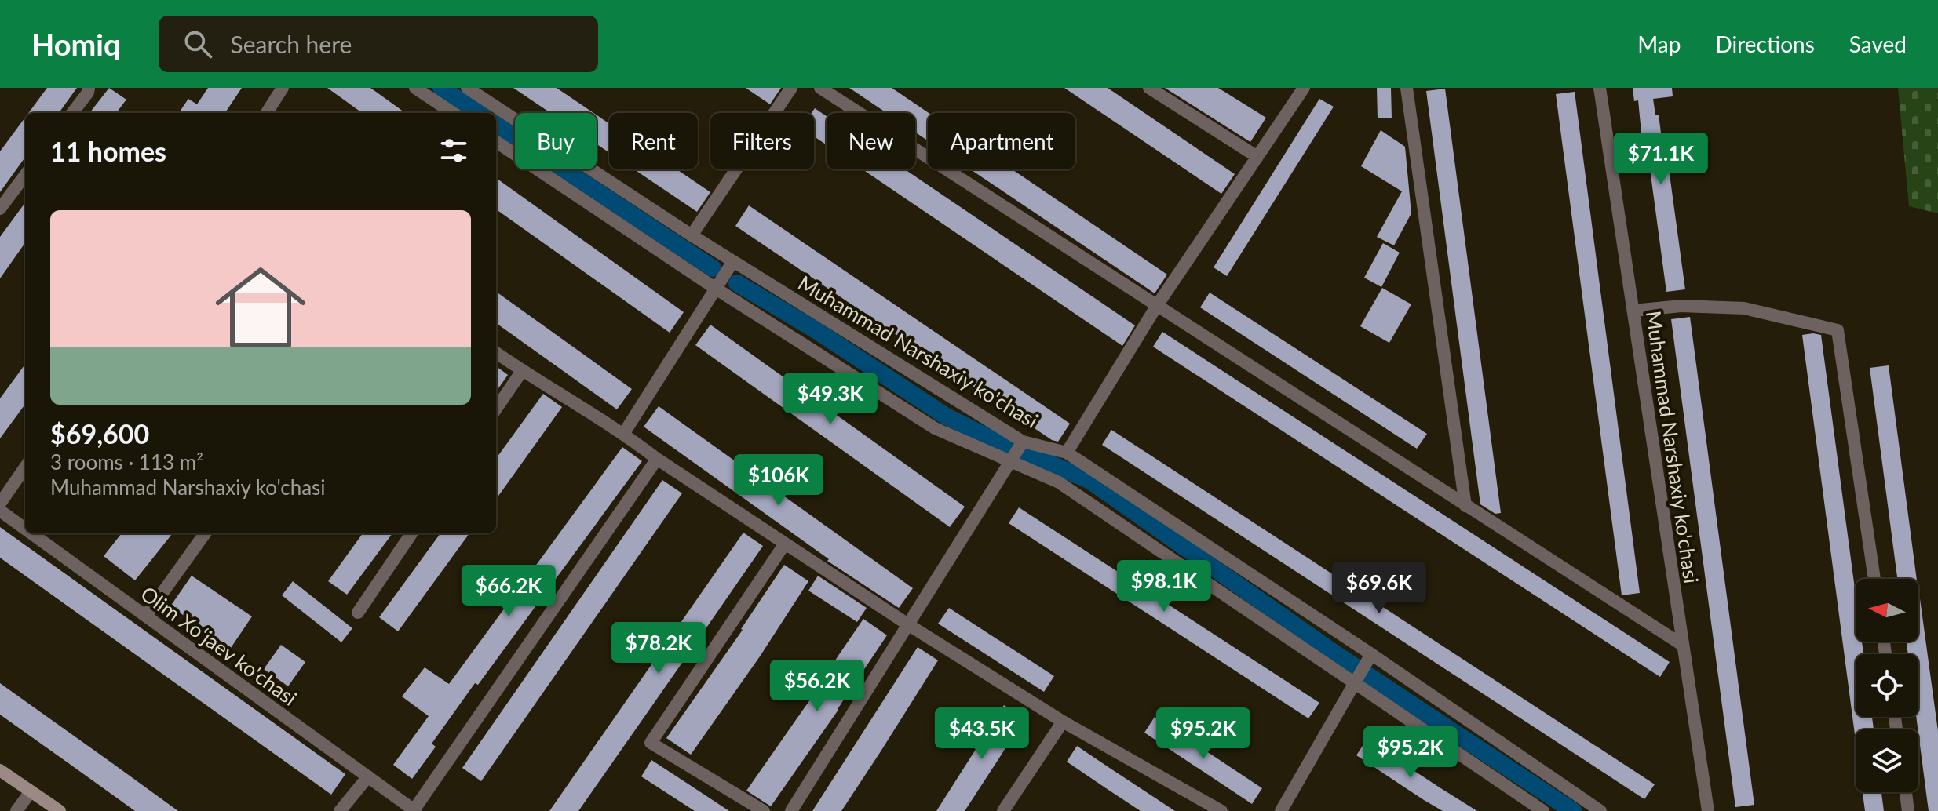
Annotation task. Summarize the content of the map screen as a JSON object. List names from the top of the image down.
{
  "streets": {
    "street": ["Muhammad Narshaxiy ko'chasi", "Olim Xoʻjaev ko'chasi"]
  },
  "north": "left",
  "page": {
    "header": "Homiq",
    "search": "Search here",
    "nav": ["Map", "Directions", "Saved"],
    "chip": [
      "Buy",
      "Rent",
      "Filters",
      "New",
      "Apartment"
    ],
    "heading": "11 homes",
    "price": [
      "$71.1K",
      "$49.3K",
      "$106K",
      "$98.1K",
      "$69.6K",
      "$66.2K",
      "$78.2K",
      "$56.2K",
      "$43.5K",
      "$95.2K",
      "$95.2K"
    ],
    "list": [
      {
        "name": "$69,600",
        "note": "3 rooms · 113 m² · Muhammad Narshaxiy ko'chasi"
      }
    ]
  }
}
